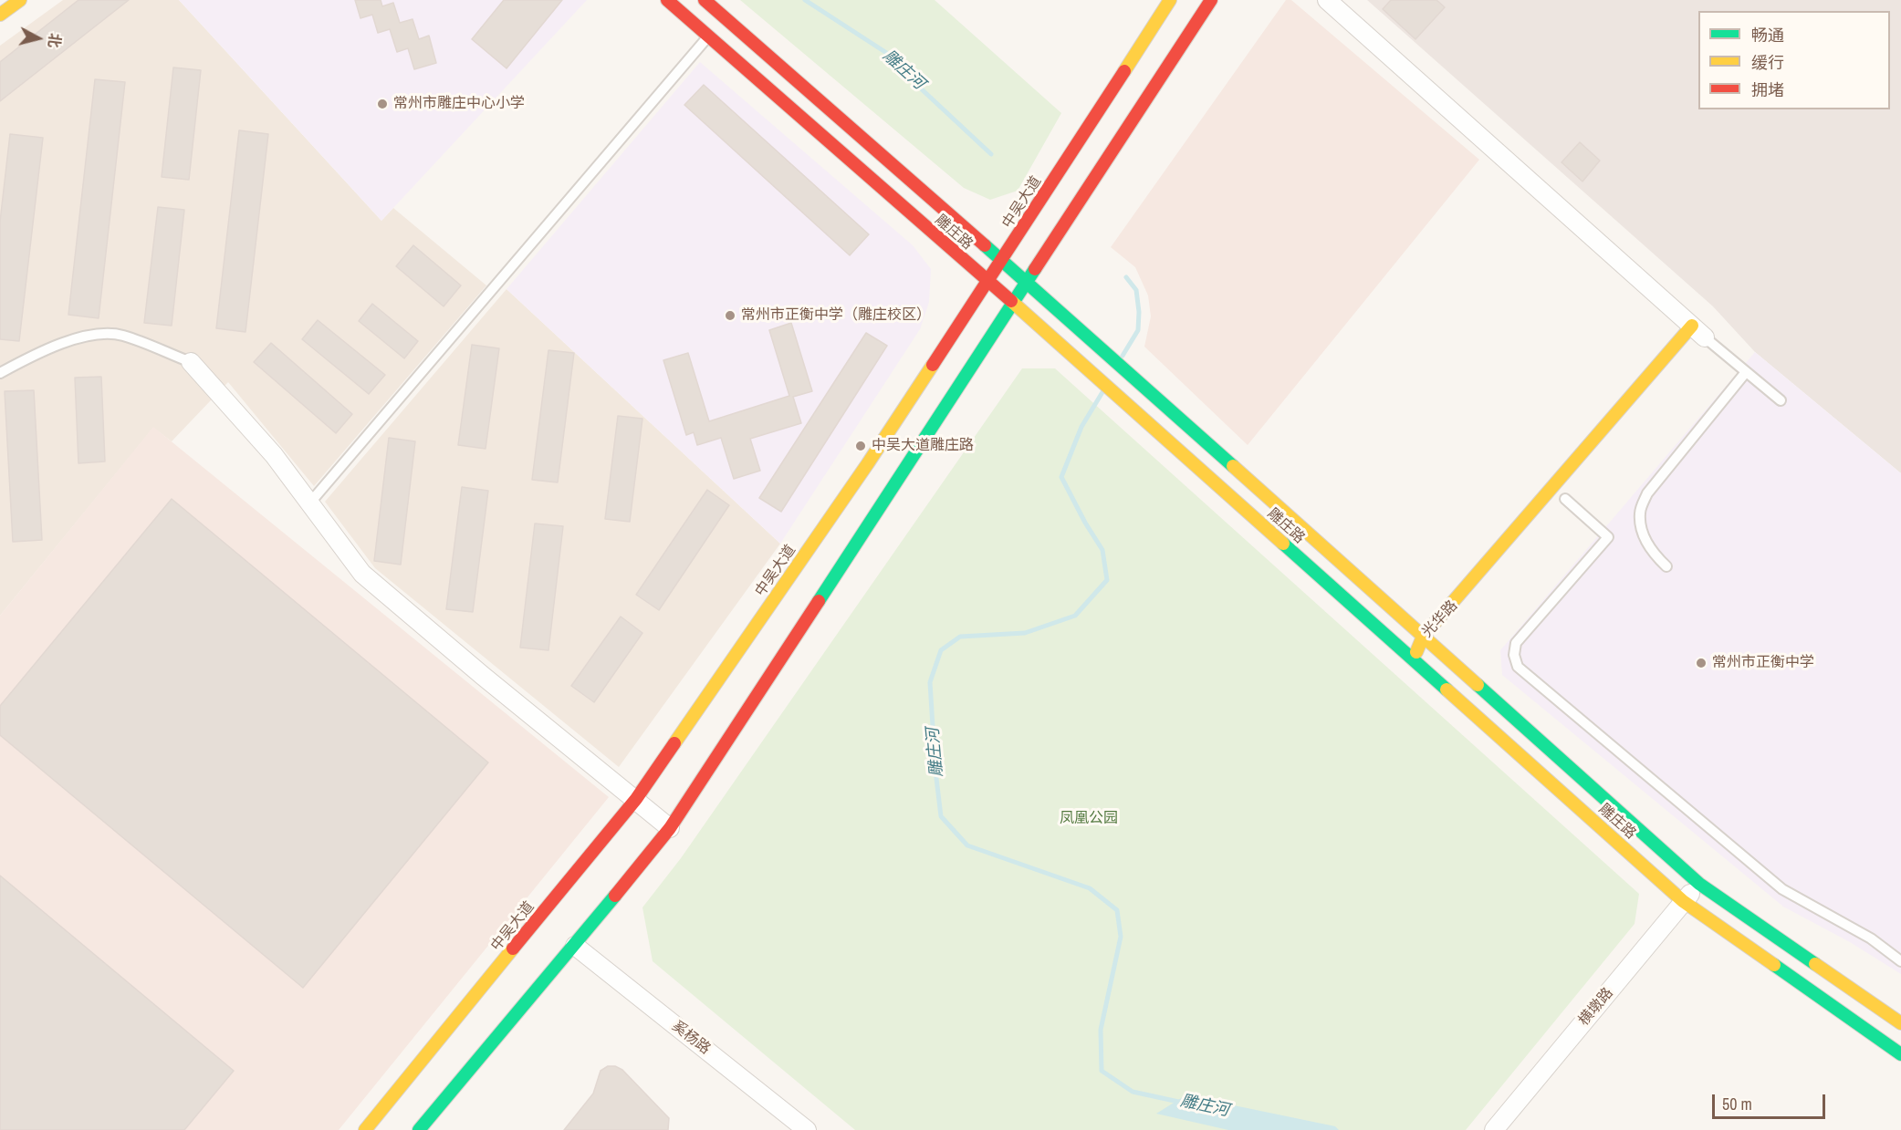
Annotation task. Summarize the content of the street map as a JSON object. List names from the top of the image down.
{
  "streets": {
    "main road": ["中吴大道", "雕庄路", "光华路"],
    "street": ["横墩路", "奚杨路"]
  },
  "crossings": [
    ["中吴大道", "雕庄路"],
    ["雕庄路", "光华路"],
    ["雕庄路", "横墩路"]
  ],
  "water": ["雕庄河"],
  "parks": ["凤凰公园"],
  "places": [
    "常州市雕庄中心小学",
    "常州市正衡中学（雕庄校区）",
    "中吴大道雕庄路",
    "常州市正衡中学"
  ],
  "legend": ["畅通", "缓行", "拥堵"],
  "scale_bar": "50 m",
  "north": "right"
}
